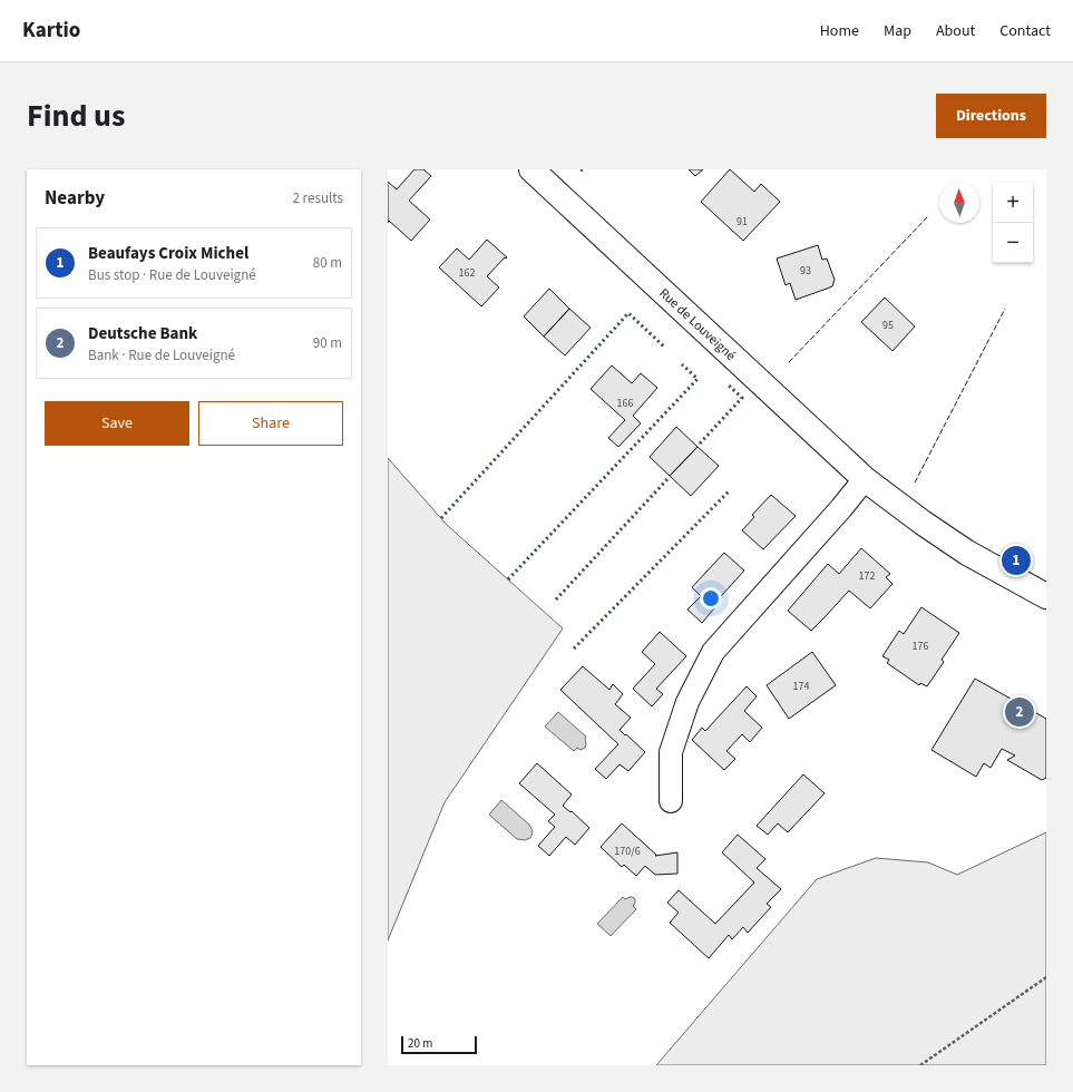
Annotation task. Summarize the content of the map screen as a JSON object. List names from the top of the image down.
{
  "streets": {
    "main road": ["Rue de Louveigné"]
  },
  "house_numbers": [
    "91",
    "93",
    "162",
    "95",
    "166",
    "172",
    "176",
    "174",
    "170/6"
  ],
  "scale_bar": "20 m",
  "north": "top",
  "page": {
    "header": "Kartio",
    "nav": [
      "Home",
      "Map",
      "About",
      "Contact"
    ],
    "title": "Find us",
    "buttons": [
      "Directions",
      ["Save", "Share"]
    ],
    "heading": ["Nearby", "2 results"],
    "map_buttons": ["+", "−"],
    "list": [
      {
        "mark": "1",
        "name": "Beaufays Croix Michel",
        "note": "Bus stop · Rue de Louveigné",
        "value": "80 m"
      },
      {
        "mark": "2",
        "name": "Deutsche Bank",
        "note": "Bank · Rue de Louveigné",
        "value": "90 m"
      }
    ],
    "pins": ["1", "2"],
    "scale": "20 m"
  }
}
